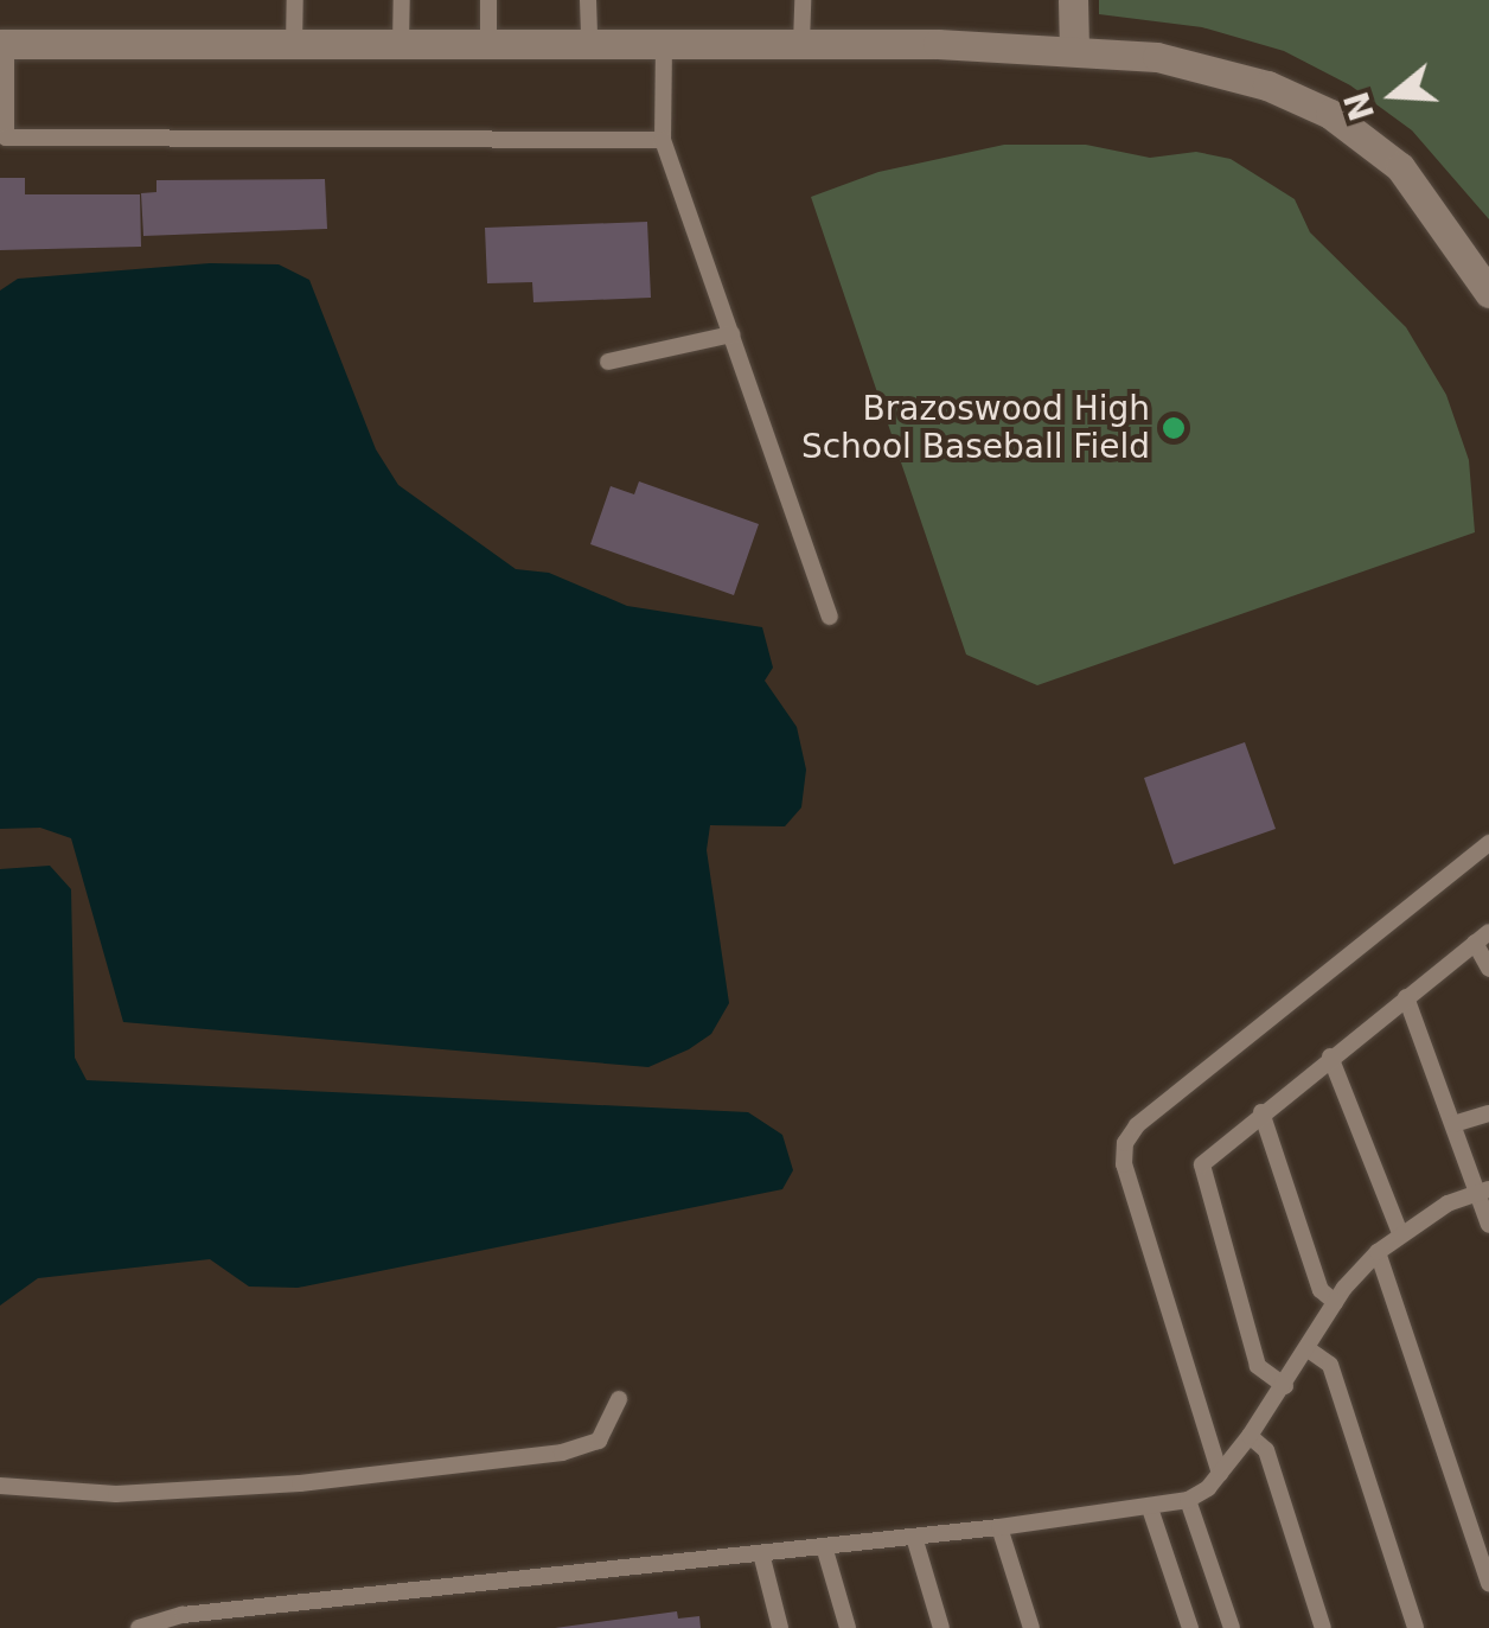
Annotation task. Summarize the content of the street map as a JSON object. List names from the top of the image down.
{
  "places": ["Brazoswood High School Baseball Field"],
  "north": "left"
}
